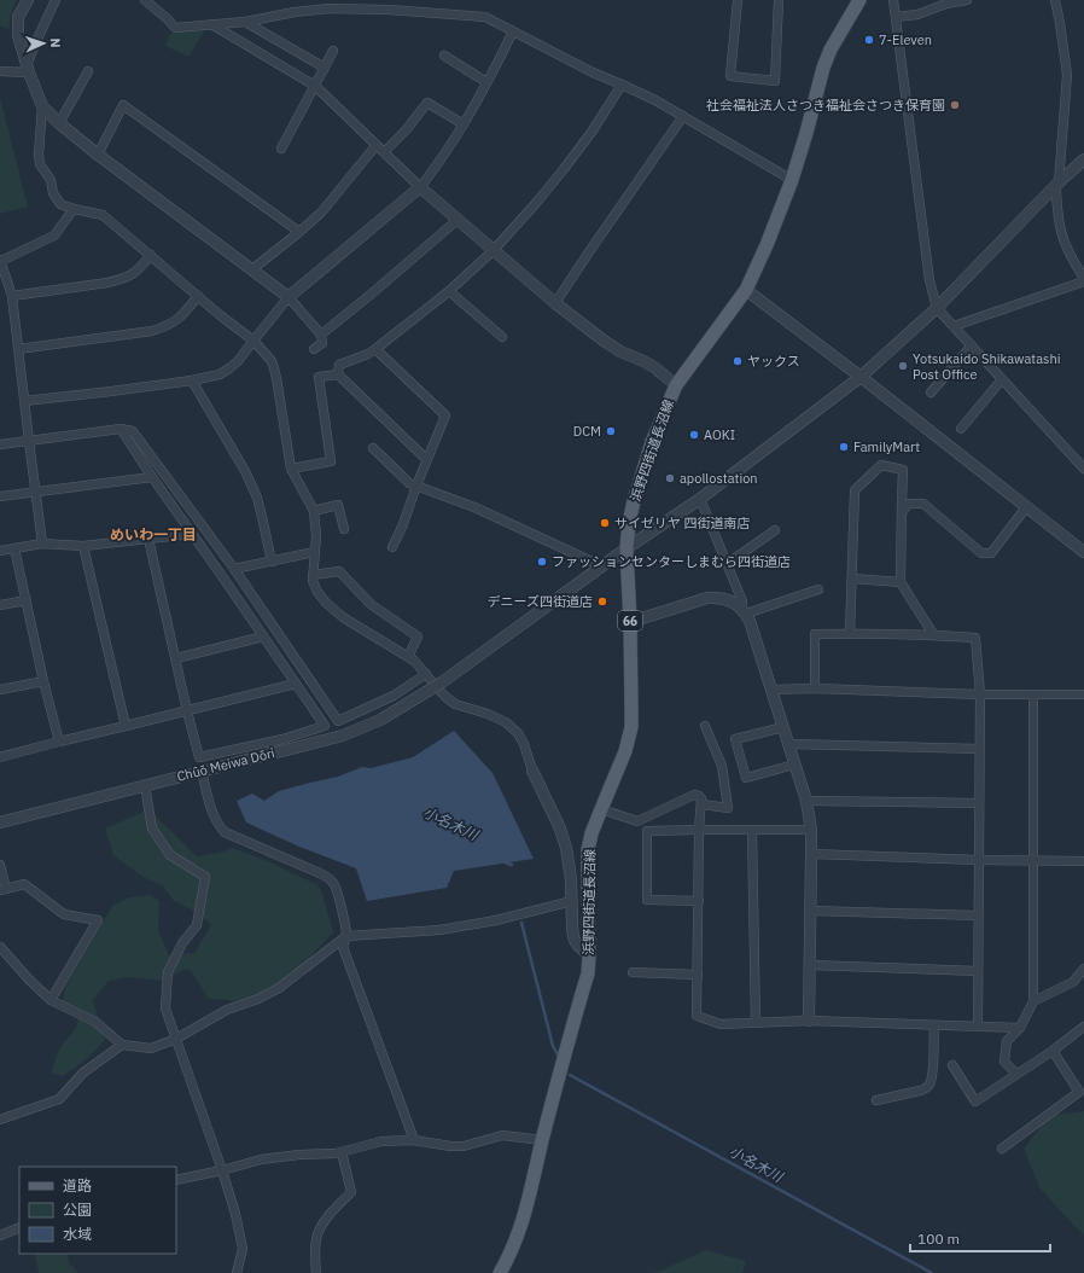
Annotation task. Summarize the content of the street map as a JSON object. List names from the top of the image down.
{
  "streets": {
    "main road": ["浜野四街道長沼線", "66"],
    "street": ["Chūō Meiwa Dōri"]
  },
  "crossings": [
    ["浜野四街道長沼線", "Chūō Meiwa Dōri"]
  ],
  "districts": ["めいわ一丁目"],
  "water": ["小名木川"],
  "places": [
    "7-Eleven",
    "社会福祉法人さつき福祉会さつき保育園",
    "ヤックス",
    "Yotsukaido Shikawatashi Post Office",
    "DCM",
    "AOKI",
    "FamilyMart",
    "apollostation",
    "サイゼリヤ 四街道南店",
    "ファッションセンターしまむら四街道店",
    "デニーズ四街道店"
  ],
  "legend": ["道路", "公園", "水域"],
  "scale_bar": "100 m",
  "north": "right"
}
